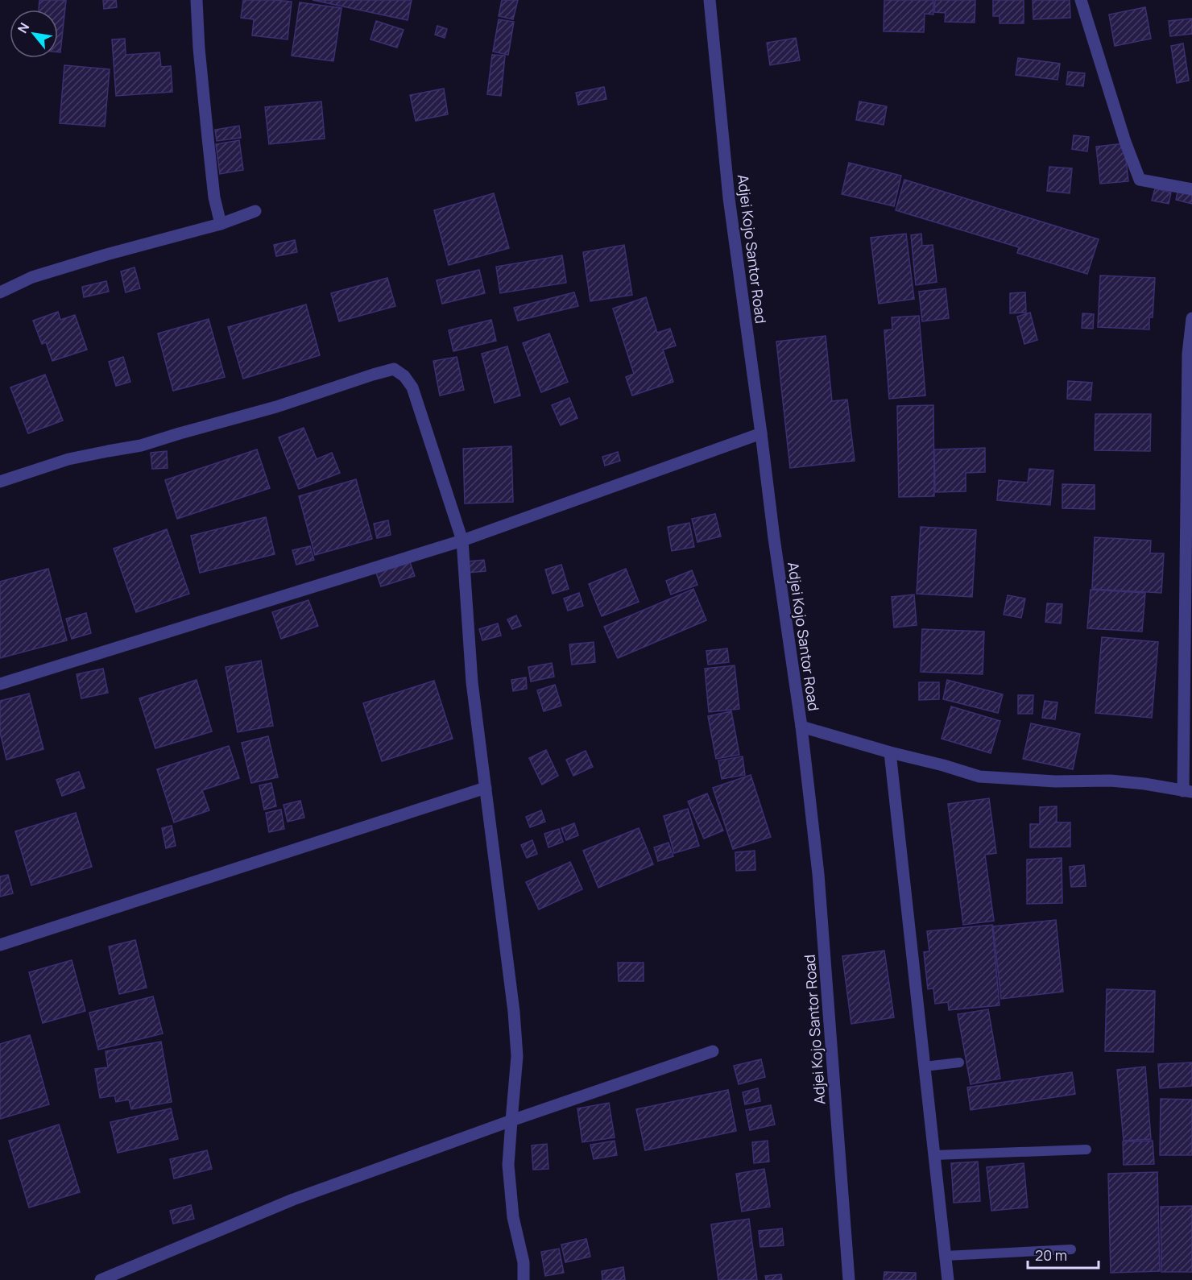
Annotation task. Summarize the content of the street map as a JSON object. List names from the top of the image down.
{
  "streets": {
    "street": ["Adjei Kojo Santor Road"]
  },
  "scale_bar": "20 m",
  "north": "top left"
}
